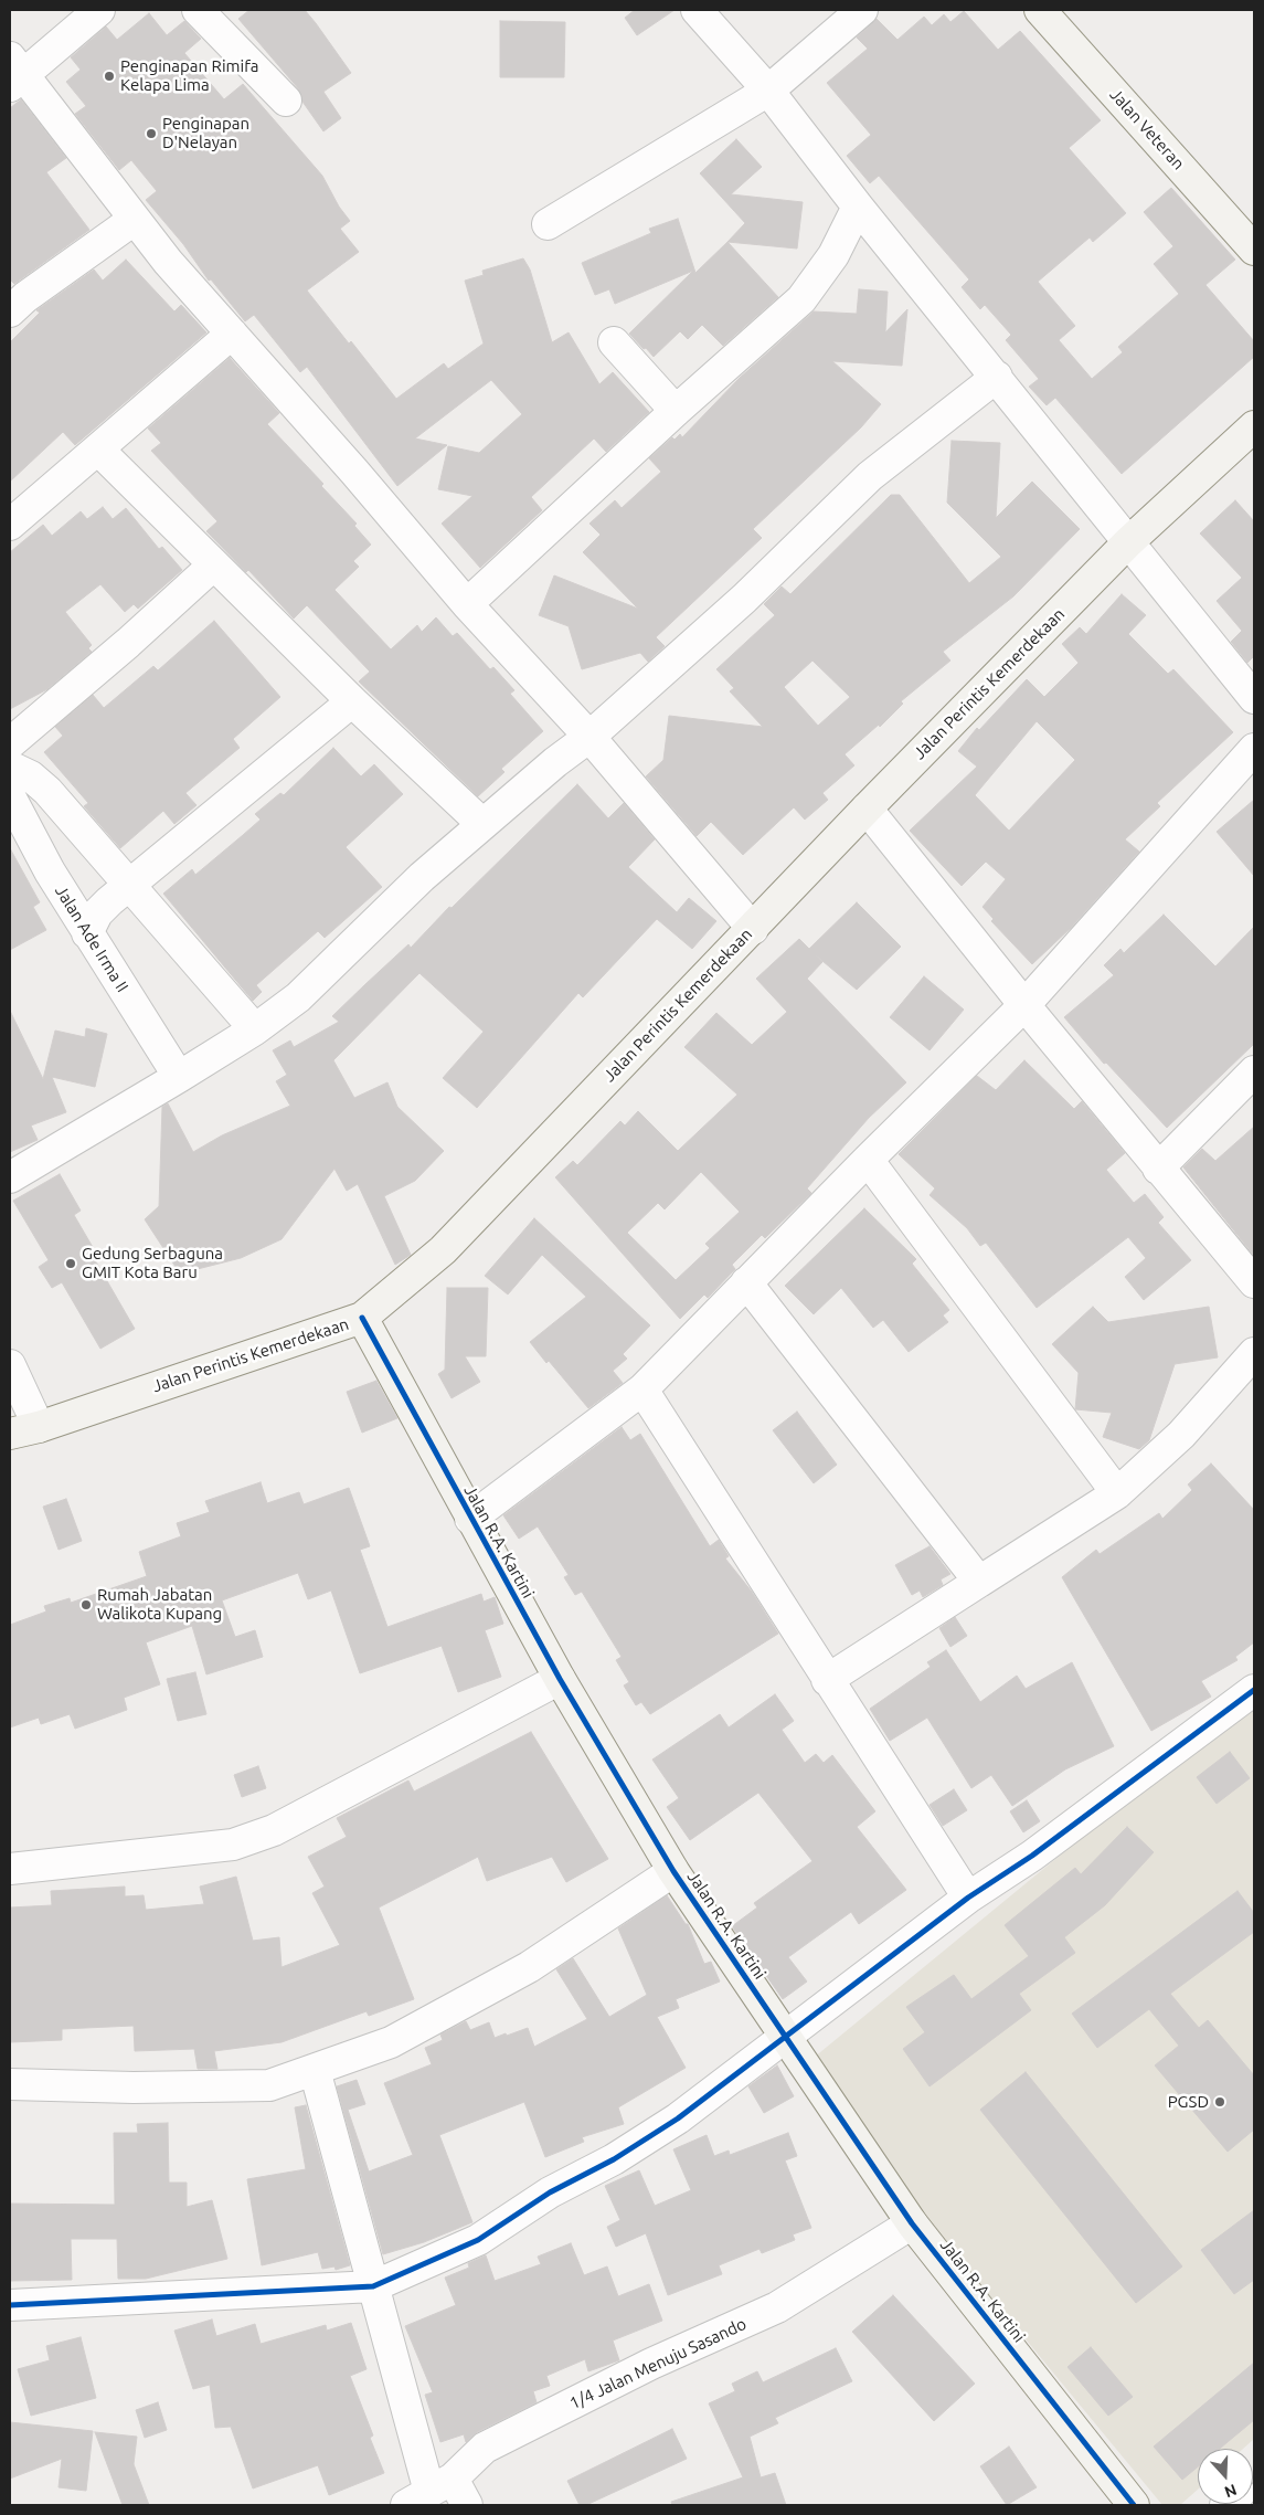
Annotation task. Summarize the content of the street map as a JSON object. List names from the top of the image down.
{
  "streets": {
    "main road": ["Jalan Veteran", "Jalan Perintis Kemerdekaan", "Jalan R.A. Kartini"],
    "street": ["Jalan Ade Irma II", "1/4 Jalan Menuju Sasando"]
  },
  "crossings": [
    ["Jalan Perintis Kemerdekaan", "Jalan R.A. Kartini"],
    ["Jalan R.A. Kartini", "1/4 Jalan Menuju Sasando"]
  ],
  "places": [
    "Penginapan Rimifa Kelapa Lima",
    "Penginapan D'Nelayan",
    "Gedung Serbaguna GMIT Kota Baru",
    "Rumah Jabatan Walikota Kupang",
    "PGSD"
  ],
  "north": "bottom"
}
